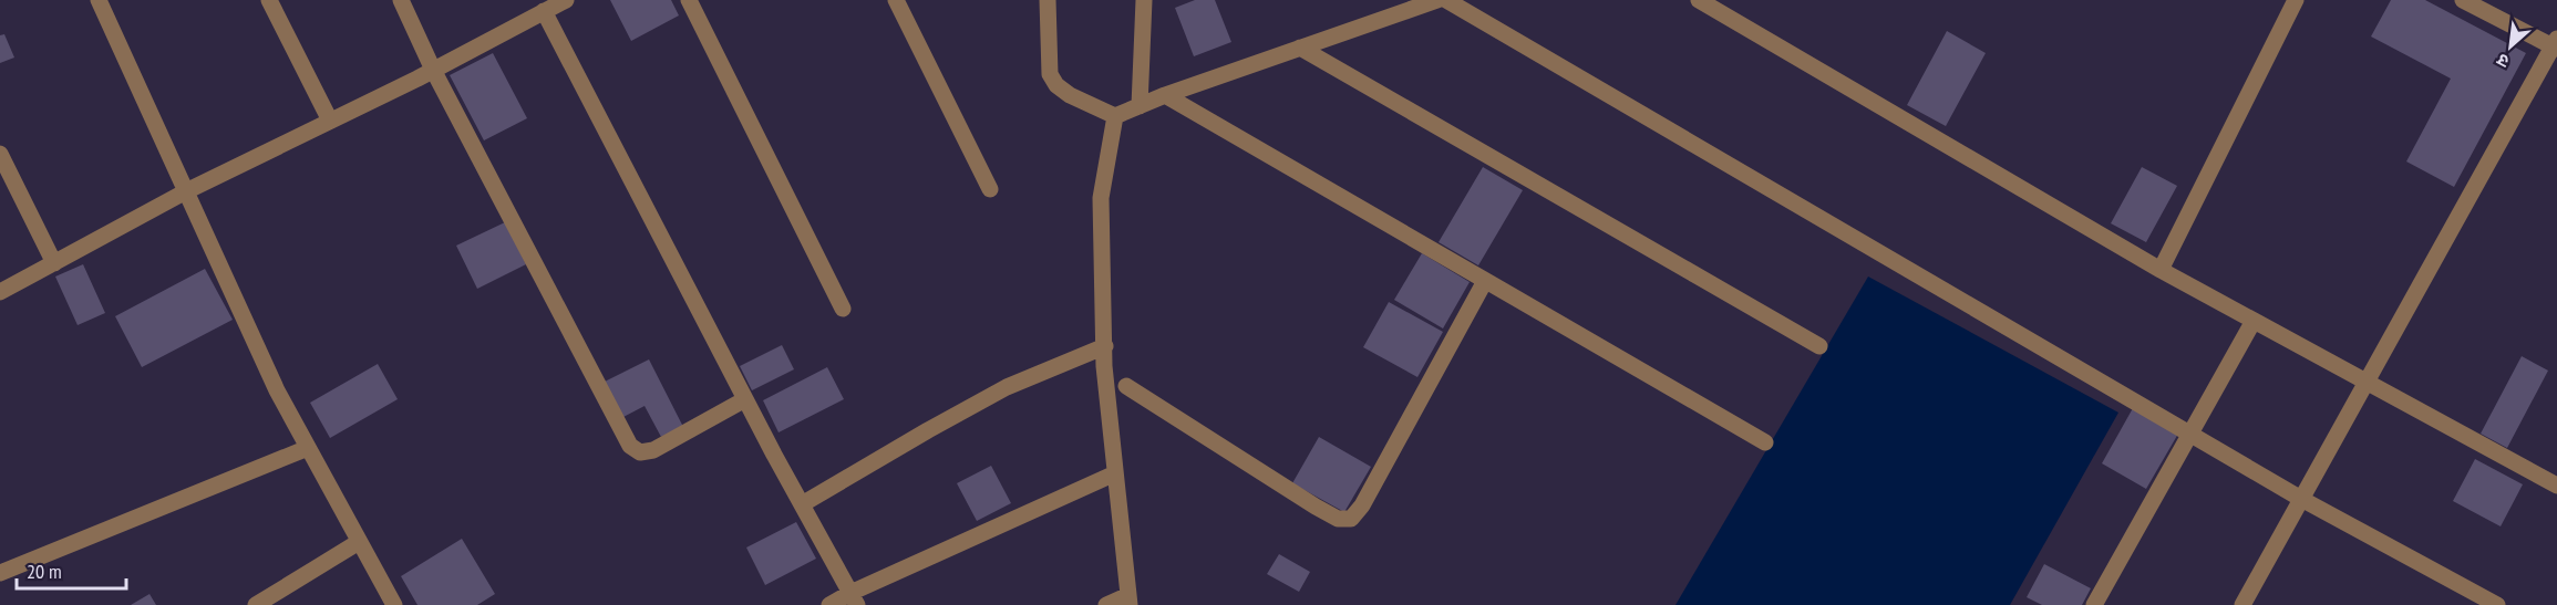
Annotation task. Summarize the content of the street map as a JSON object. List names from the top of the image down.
{
  "scale_bar": "20 m",
  "north": "bottom left"
}
